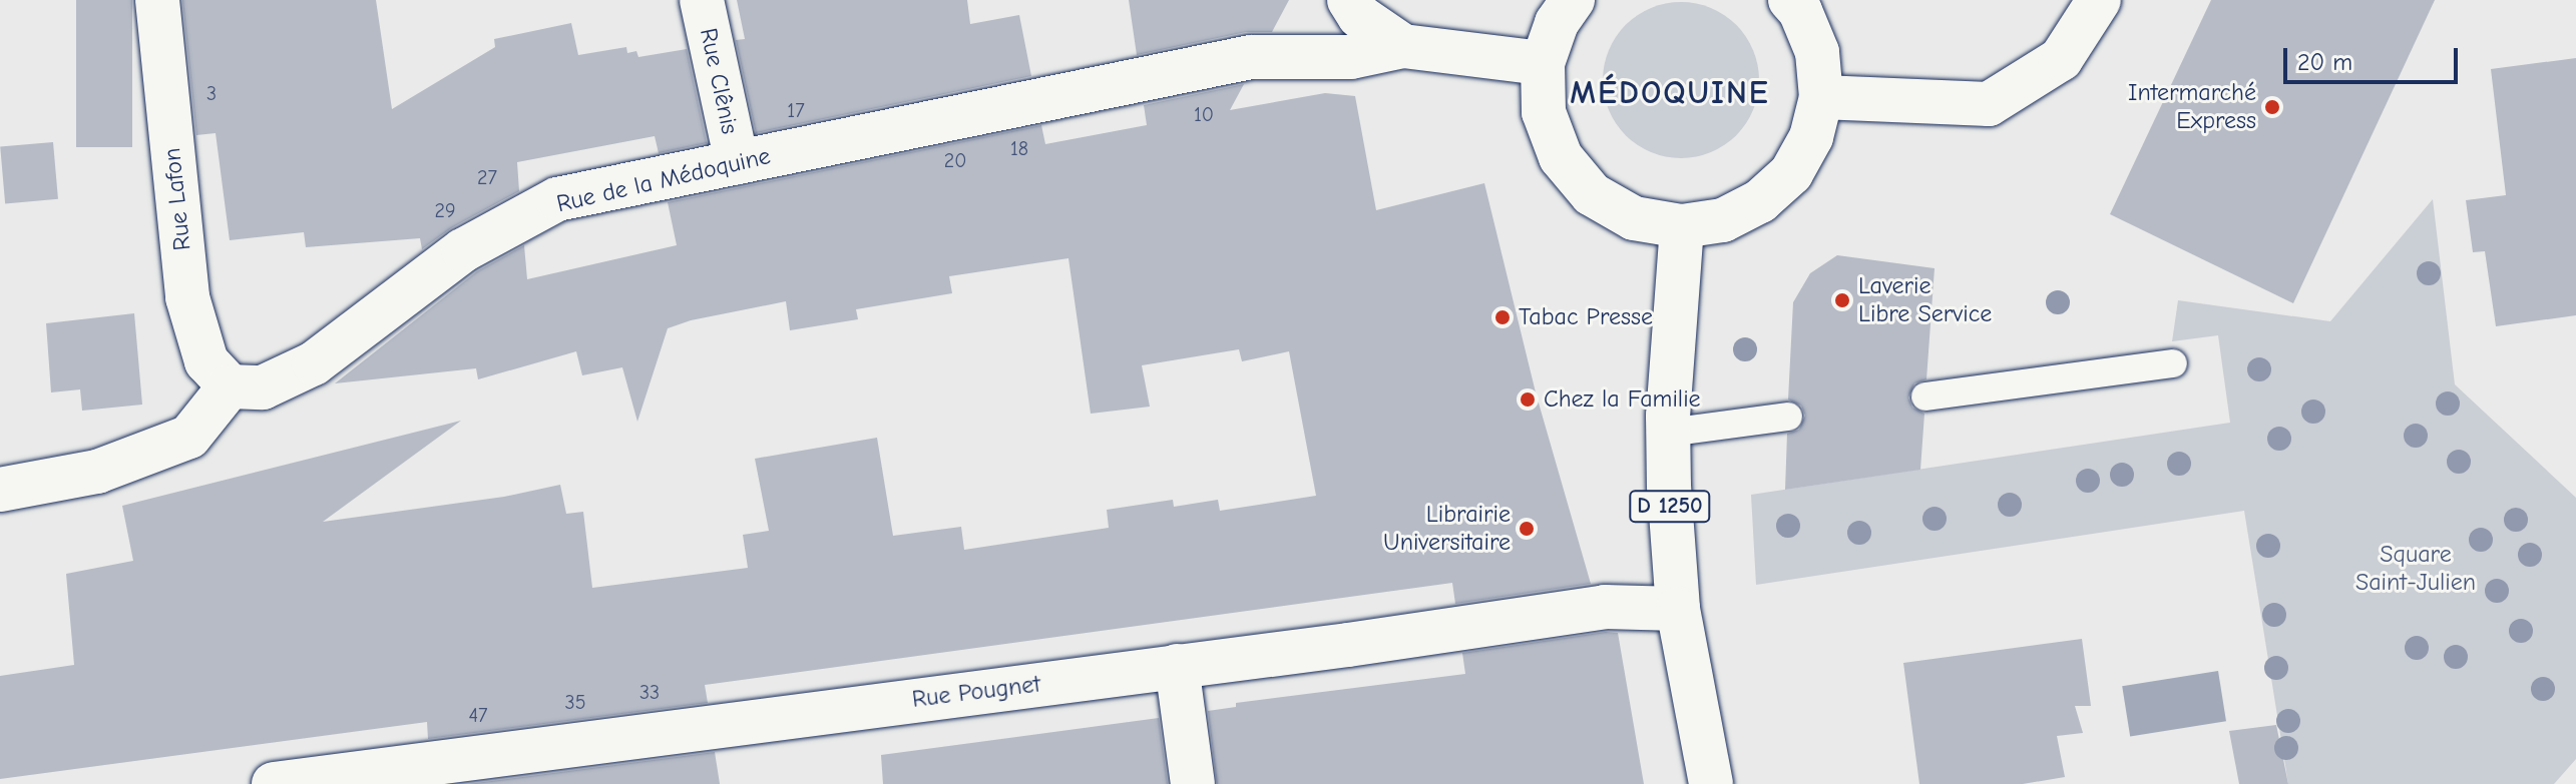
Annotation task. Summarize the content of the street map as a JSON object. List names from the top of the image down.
{
  "streets": {
    "street": [
      "Rue Clênis",
      "Rue de la Médoquine",
      "Rue Lafon",
      "D 1250",
      "Rue Pougnet"
    ]
  },
  "crossings": [
    ["Rue Clênis", "Rue de la Médoquine"],
    ["Rue de la Médoquine", "Rue Lafon"],
    ["D 1250", "Rue Pougnet"]
  ],
  "districts": ["MÉDOQUINE"],
  "parks": ["Square Saint-Julien"],
  "places": [
    "Intermarché Express",
    "Laverie Libre Service",
    "Tabac Presse",
    "Chez la Familie",
    "Librairie Universitaire"
  ],
  "house_numbers": [
    "3",
    "17",
    "10",
    "18",
    "20",
    "27",
    "29",
    "33",
    "35",
    "47"
  ],
  "scale_bar": "20 m"
}
